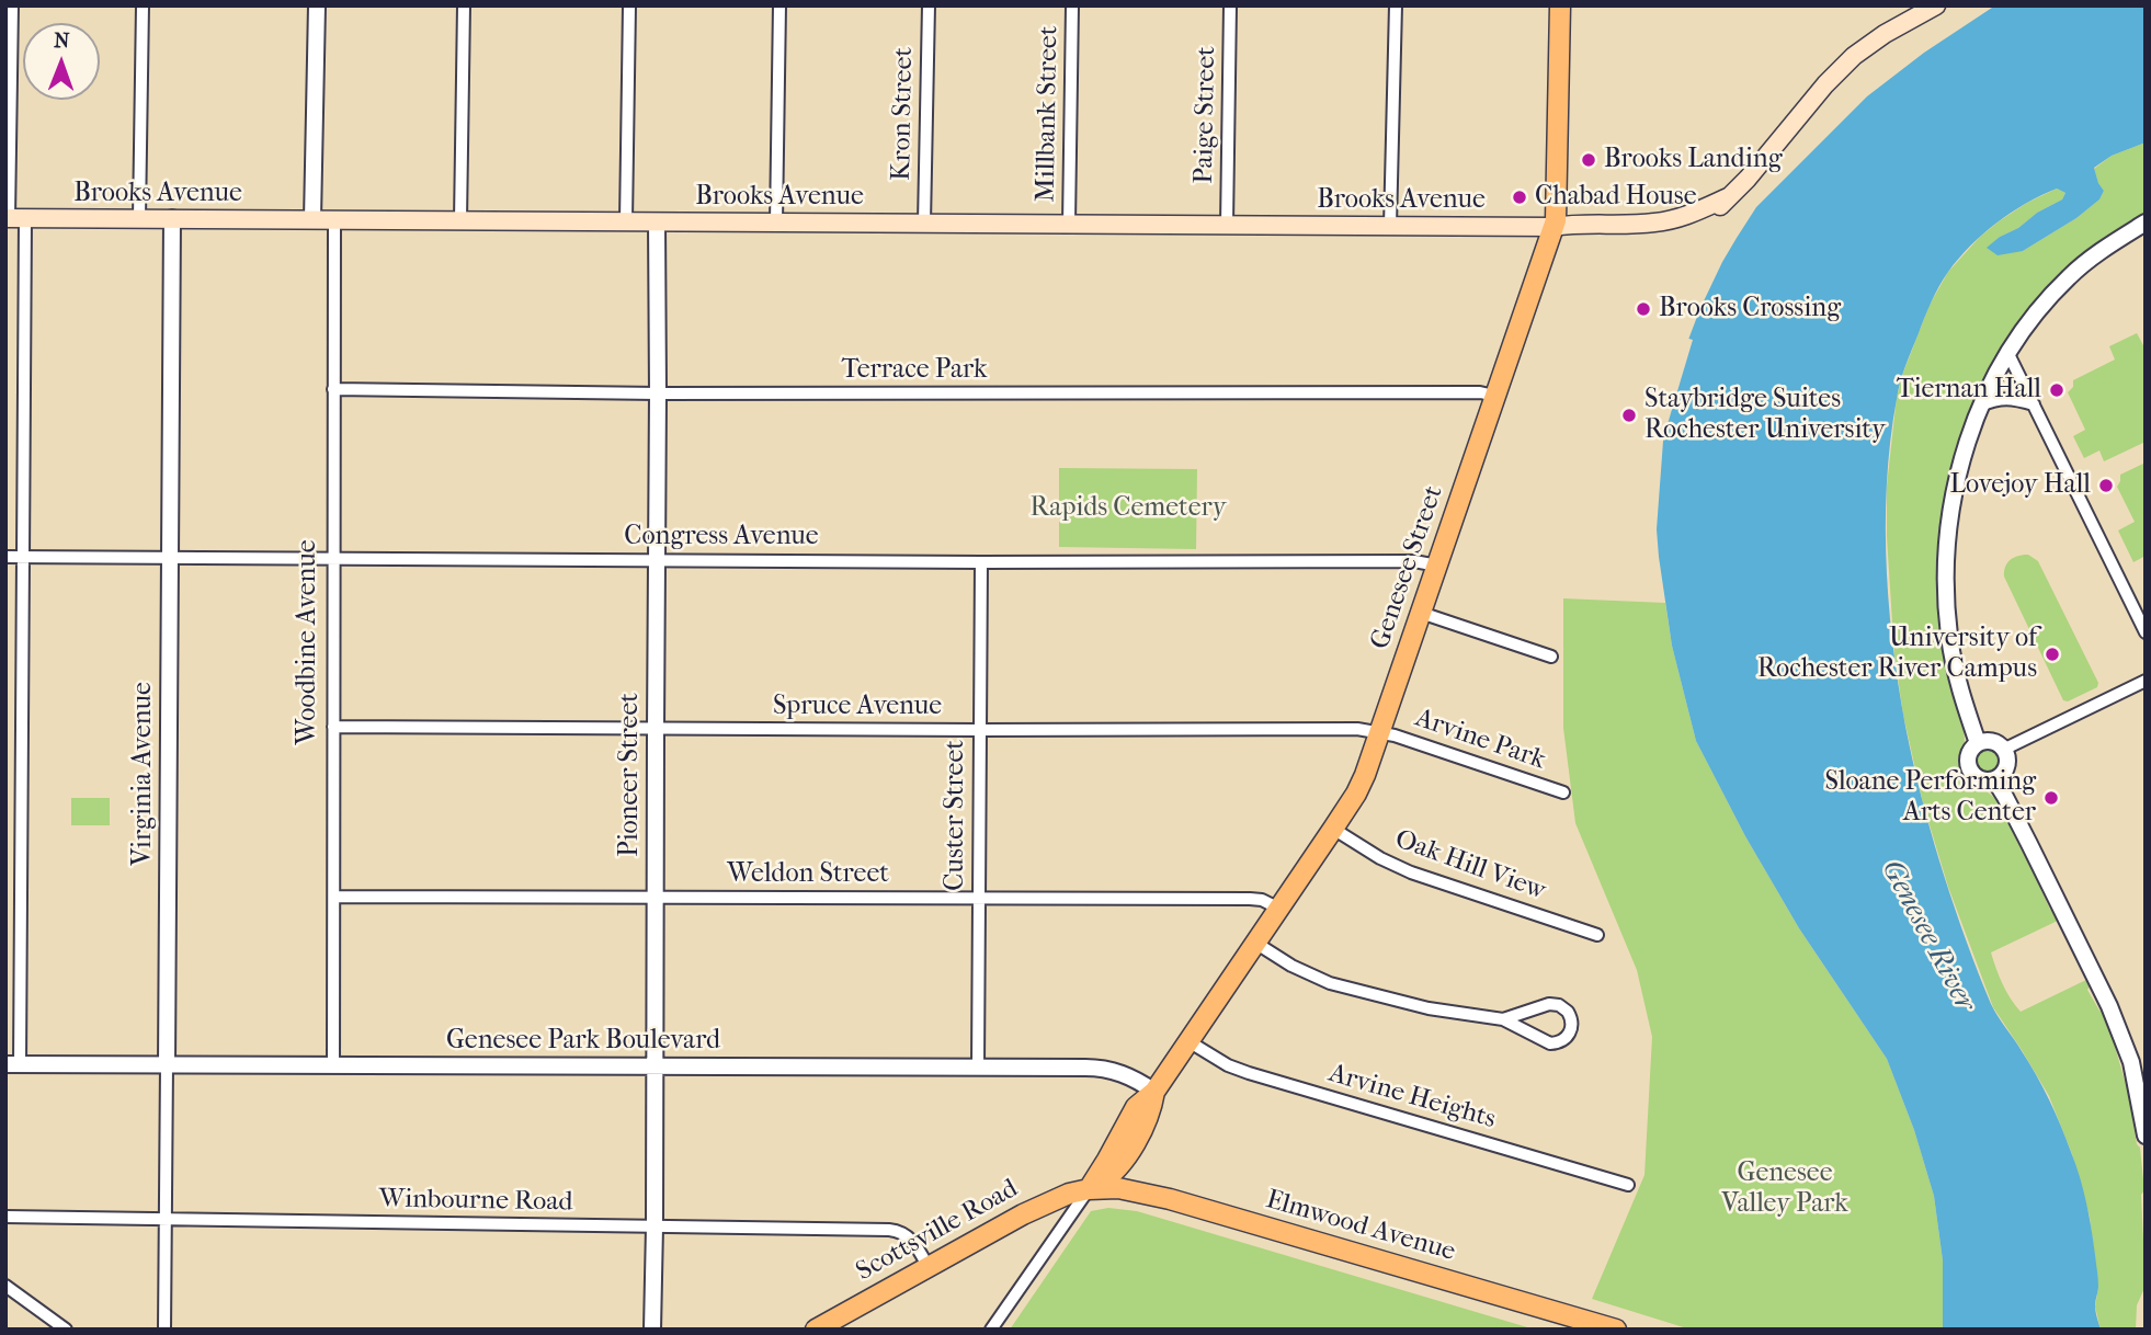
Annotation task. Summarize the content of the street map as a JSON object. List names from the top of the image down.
{
  "streets": {
    "main road": [
      "Brooks Avenue",
      "Genesee Street",
      "Elmwood Avenue",
      "Scottsville Road"
    ],
    "street": [
      "Kron Street",
      "Millbank Street",
      "Paige Street",
      "Terrace Park",
      "Congress Avenue",
      "Woodbine Avenue",
      "Spruce Avenue",
      "Arvine Park",
      "Virginia Avenue",
      "Pioneer Street",
      "Custer Street",
      "Oak Hill View",
      "Weldon Street",
      "Genesee Park Boulevard",
      "Arvine Heights",
      "Winbourne Road"
    ]
  },
  "crossings": [
    ["Kron Street", "Brooks Avenue"],
    ["Millbank Street", "Brooks Avenue"],
    ["Paige Street", "Brooks Avenue"],
    ["Brooks Avenue", "Genesee Street"],
    ["Brooks Avenue", "Woodbine Avenue"],
    ["Brooks Avenue", "Virginia Avenue"],
    ["Brooks Avenue", "Pioneer Street"],
    ["Terrace Park", "Genesee Street"],
    ["Terrace Park", "Woodbine Avenue"],
    ["Terrace Park", "Pioneer Street"],
    ["Congress Avenue", "Genesee Street"],
    ["Congress Avenue", "Woodbine Avenue"],
    ["Congress Avenue", "Virginia Avenue"],
    ["Congress Avenue", "Pioneer Street"],
    ["Congress Avenue", "Custer Street"],
    ["Genesee Street", "Spruce Avenue"],
    ["Genesee Street", "Arvine Park"],
    ["Genesee Street", "Oak Hill View"],
    ["Genesee Street", "Weldon Street"],
    ["Genesee Street", "Genesee Park Boulevard"],
    ["Genesee Street", "Arvine Heights"],
    ["Genesee Street", "Elmwood Avenue"],
    ["Genesee Street", "Scottsville Road"],
    ["Woodbine Avenue", "Spruce Avenue"],
    ["Woodbine Avenue", "Weldon Street"],
    ["Woodbine Avenue", "Genesee Park Boulevard"],
    ["Spruce Avenue", "Arvine Park"],
    ["Spruce Avenue", "Pioneer Street"],
    ["Spruce Avenue", "Custer Street"],
    ["Virginia Avenue", "Genesee Park Boulevard"],
    ["Virginia Avenue", "Winbourne Road"],
    ["Pioneer Street", "Weldon Street"],
    ["Pioneer Street", "Genesee Park Boulevard"],
    ["Pioneer Street", "Winbourne Road"],
    ["Custer Street", "Weldon Street"],
    ["Custer Street", "Genesee Park Boulevard"],
    ["Winbourne Road", "Scottsville Road"],
    ["Elmwood Avenue", "Scottsville Road"]
  ],
  "water": ["Genesee River"],
  "parks": ["Rapids Cemetery", "Genesee Valley Park"],
  "places": [
    "Brooks Landing",
    "Chabad House",
    "Brooks Crossing",
    "Tiernan Hall",
    "Staybridge Suites Rochester University",
    "Lovejoy Hall",
    "University of Rochester River Campus",
    "Sloane Performing Arts Center"
  ],
  "north": "top"
}
